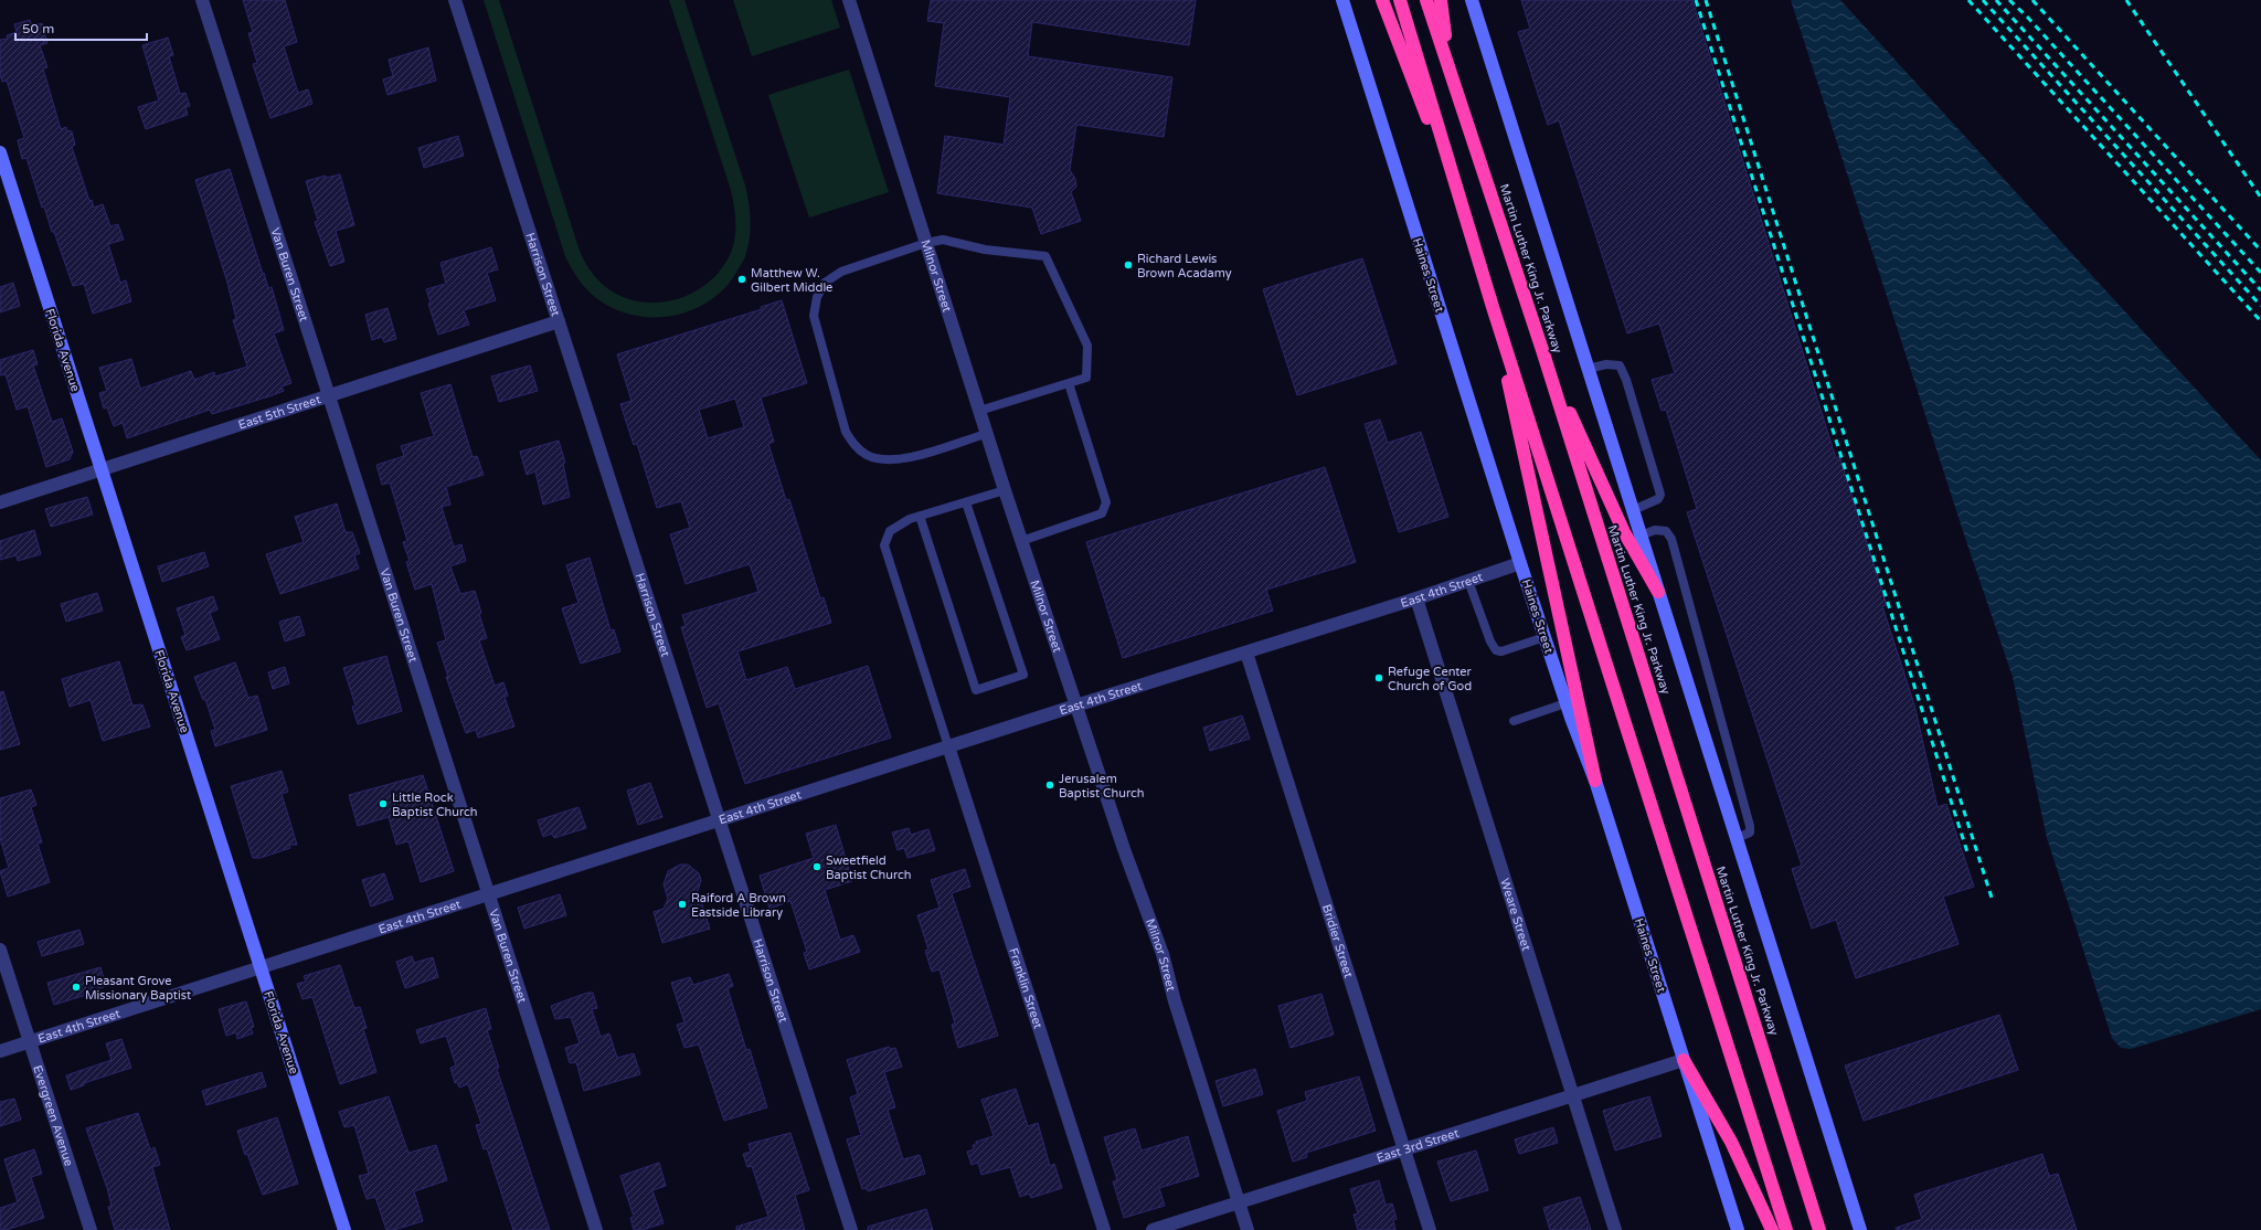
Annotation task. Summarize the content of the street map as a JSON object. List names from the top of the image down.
{
  "streets": {
    "highway": ["Martin Luther King Jr. Parkway"],
    "street": [
      "Van Buren Street",
      "Harrison Street",
      "Milnor Street",
      "Haines Street",
      "Florida Avenue",
      "East 5th Street",
      "East 4th Street",
      "Weare Street",
      "Bridier Street",
      "Franklin Street",
      "Evergreen Avenue",
      "East 3rd Street"
    ]
  },
  "crossings": [
    ["Van Buren Street", "East 5th Street"],
    ["Van Buren Street", "East 4th Street"],
    ["Harrison Street", "East 5th Street"],
    ["Harrison Street", "East 4th Street"],
    ["Milnor Street", "East 4th Street"],
    ["Milnor Street", "East 3rd Street"],
    ["Haines Street", "East 4th Street"],
    ["Haines Street", "East 3rd Street"],
    ["Florida Avenue", "East 5th Street"],
    ["Florida Avenue", "East 4th Street"],
    ["East 4th Street", "Weare Street"],
    ["East 4th Street", "Bridier Street"],
    ["East 4th Street", "Franklin Street"],
    ["East 4th Street", "Evergreen Avenue"],
    ["Weare Street", "East 3rd Street"],
    ["Bridier Street", "East 3rd Street"]
  ],
  "places": [
    "Richard Lewis Brown Acadamy",
    "Matthew W. Gilbert Middle",
    "Refuge Center Church of God",
    "Jerusalem Baptist Church",
    "Little Rock Baptist Church",
    "Sweetfield Baptist Church",
    "Raiford A Brown Eastside Library",
    "Pleasant Grove Missionary Baptist"
  ],
  "scale_bar": "50 m"
}
